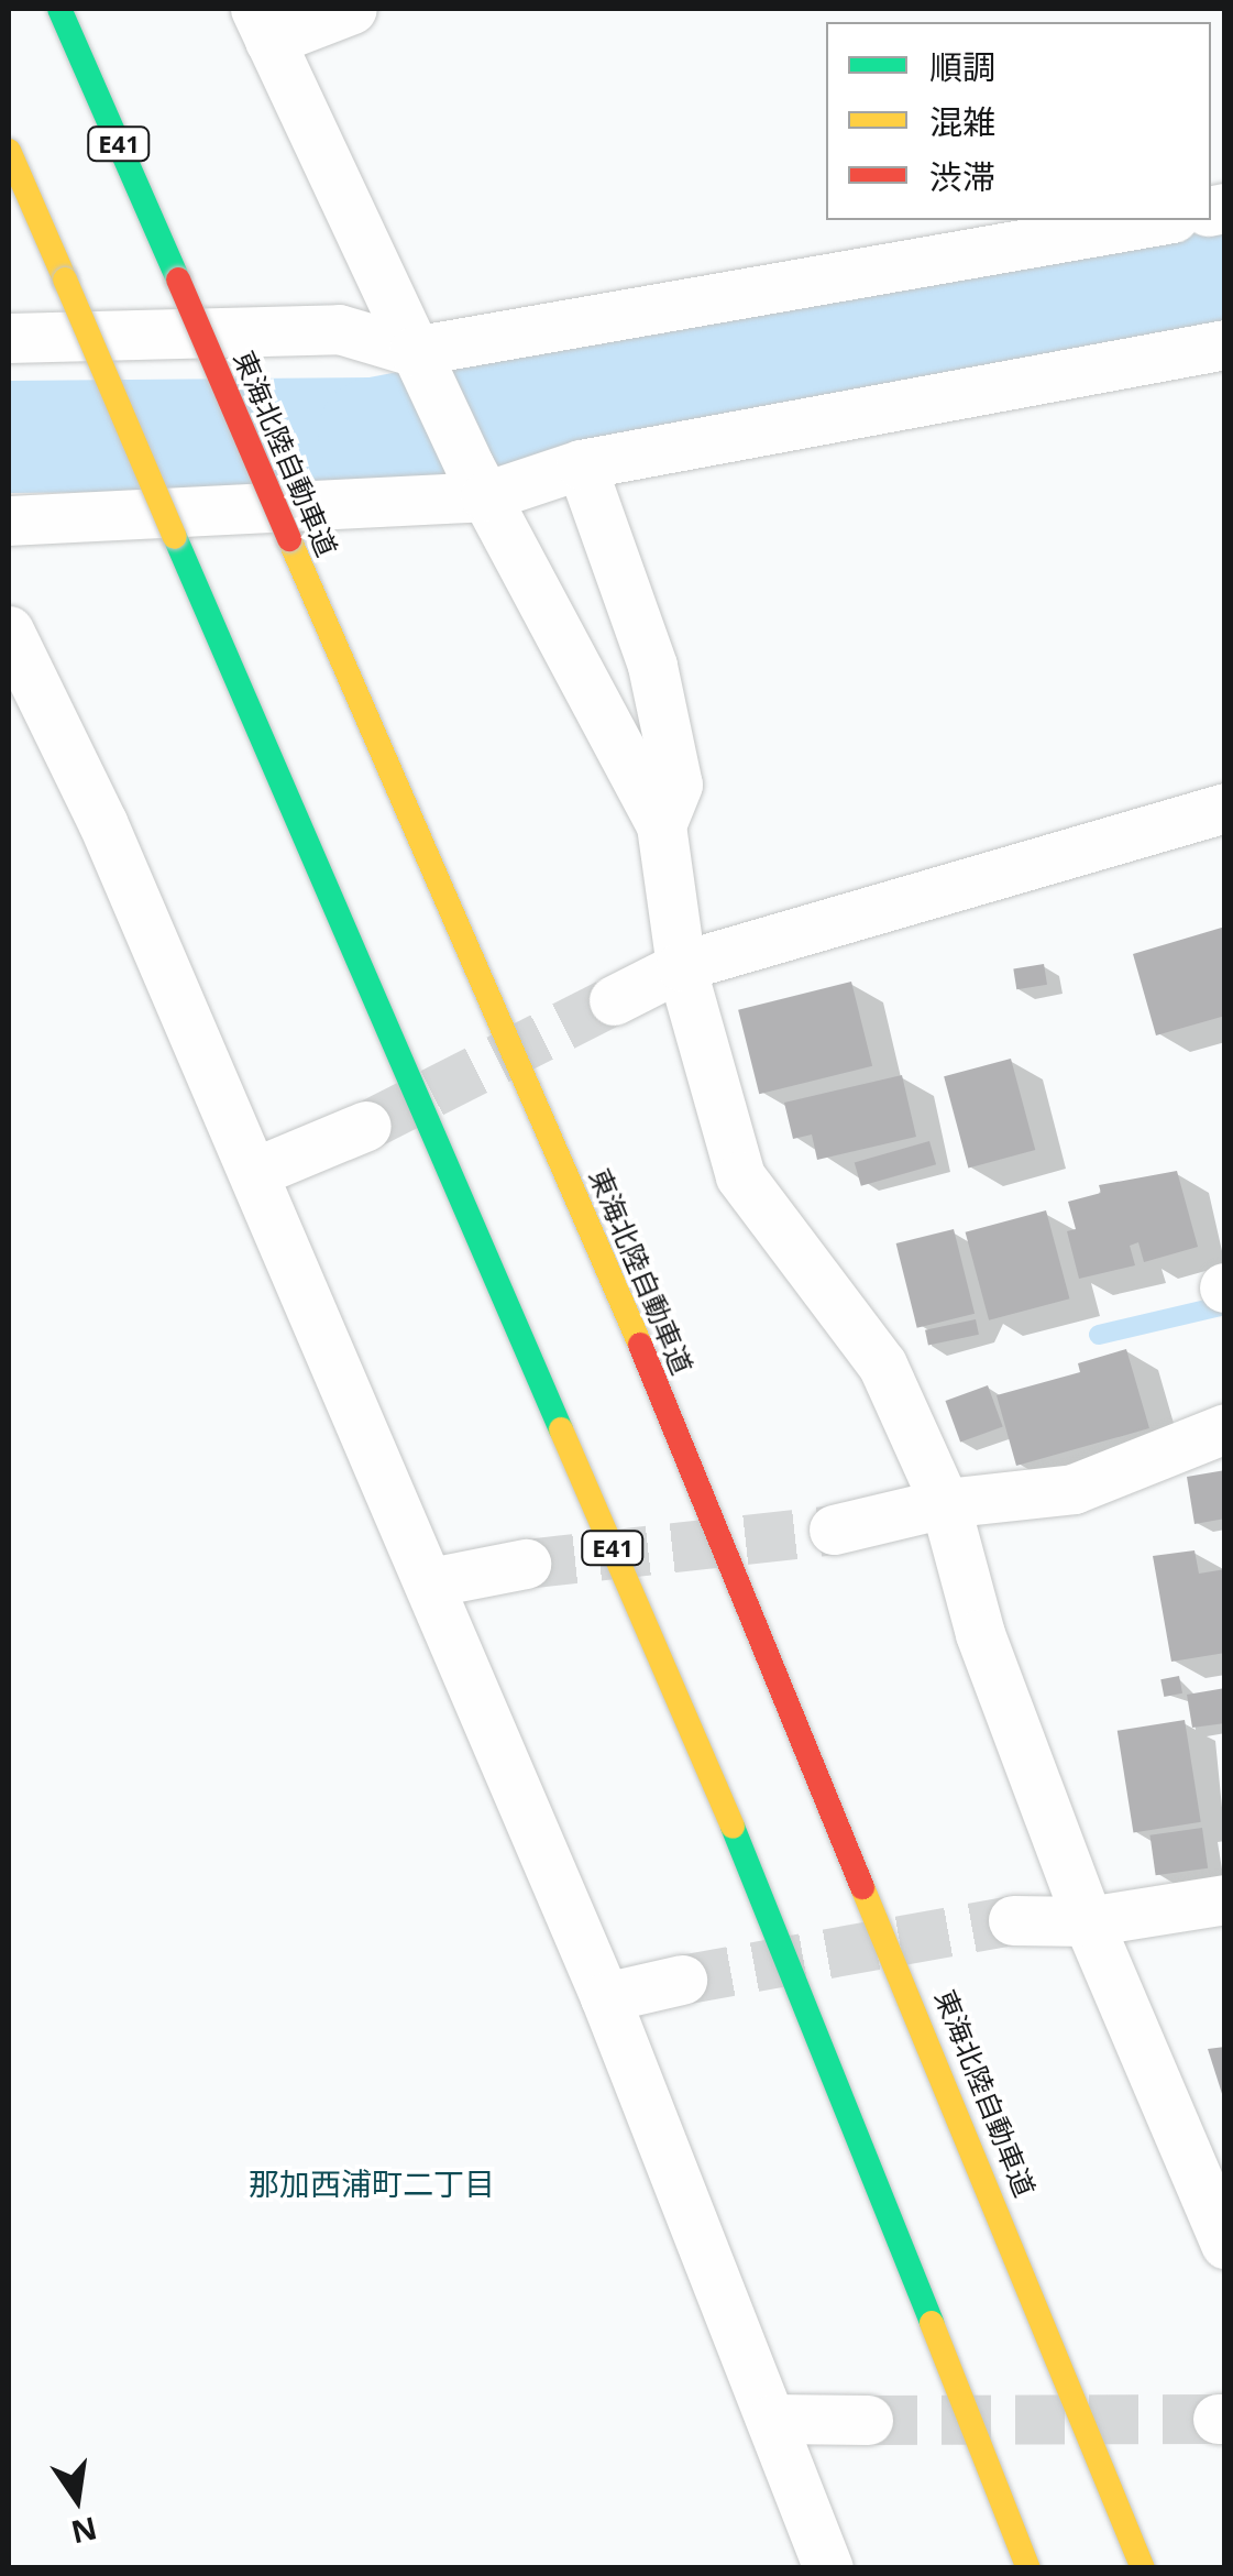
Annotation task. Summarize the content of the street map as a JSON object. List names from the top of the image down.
{
  "streets": {
    "highway": ["E41", "東海北陸自動車道"]
  },
  "districts": ["那加西浦町二丁目"],
  "legend": ["順調", "混雑", "渋滞"],
  "north": "bottom"
}
